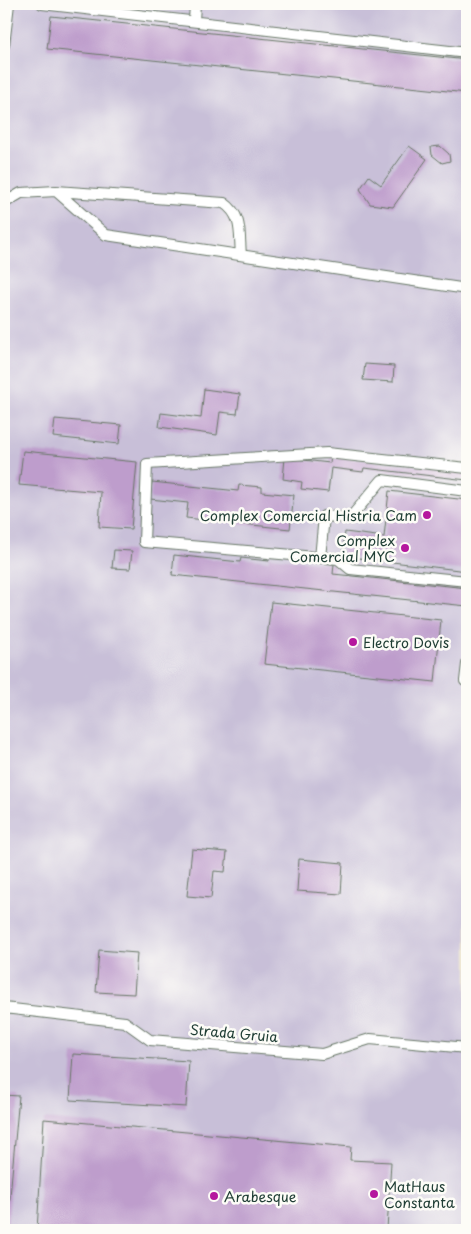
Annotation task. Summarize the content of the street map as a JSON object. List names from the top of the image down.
{
  "streets": {
    "lane": ["Strada Gruia"]
  },
  "places": [
    "Complex Comercial Histria Cam",
    "Complex Comercial MYC",
    "Electro Dovis",
    "MatHaus Constanta",
    "Arabesque"
  ]
}
